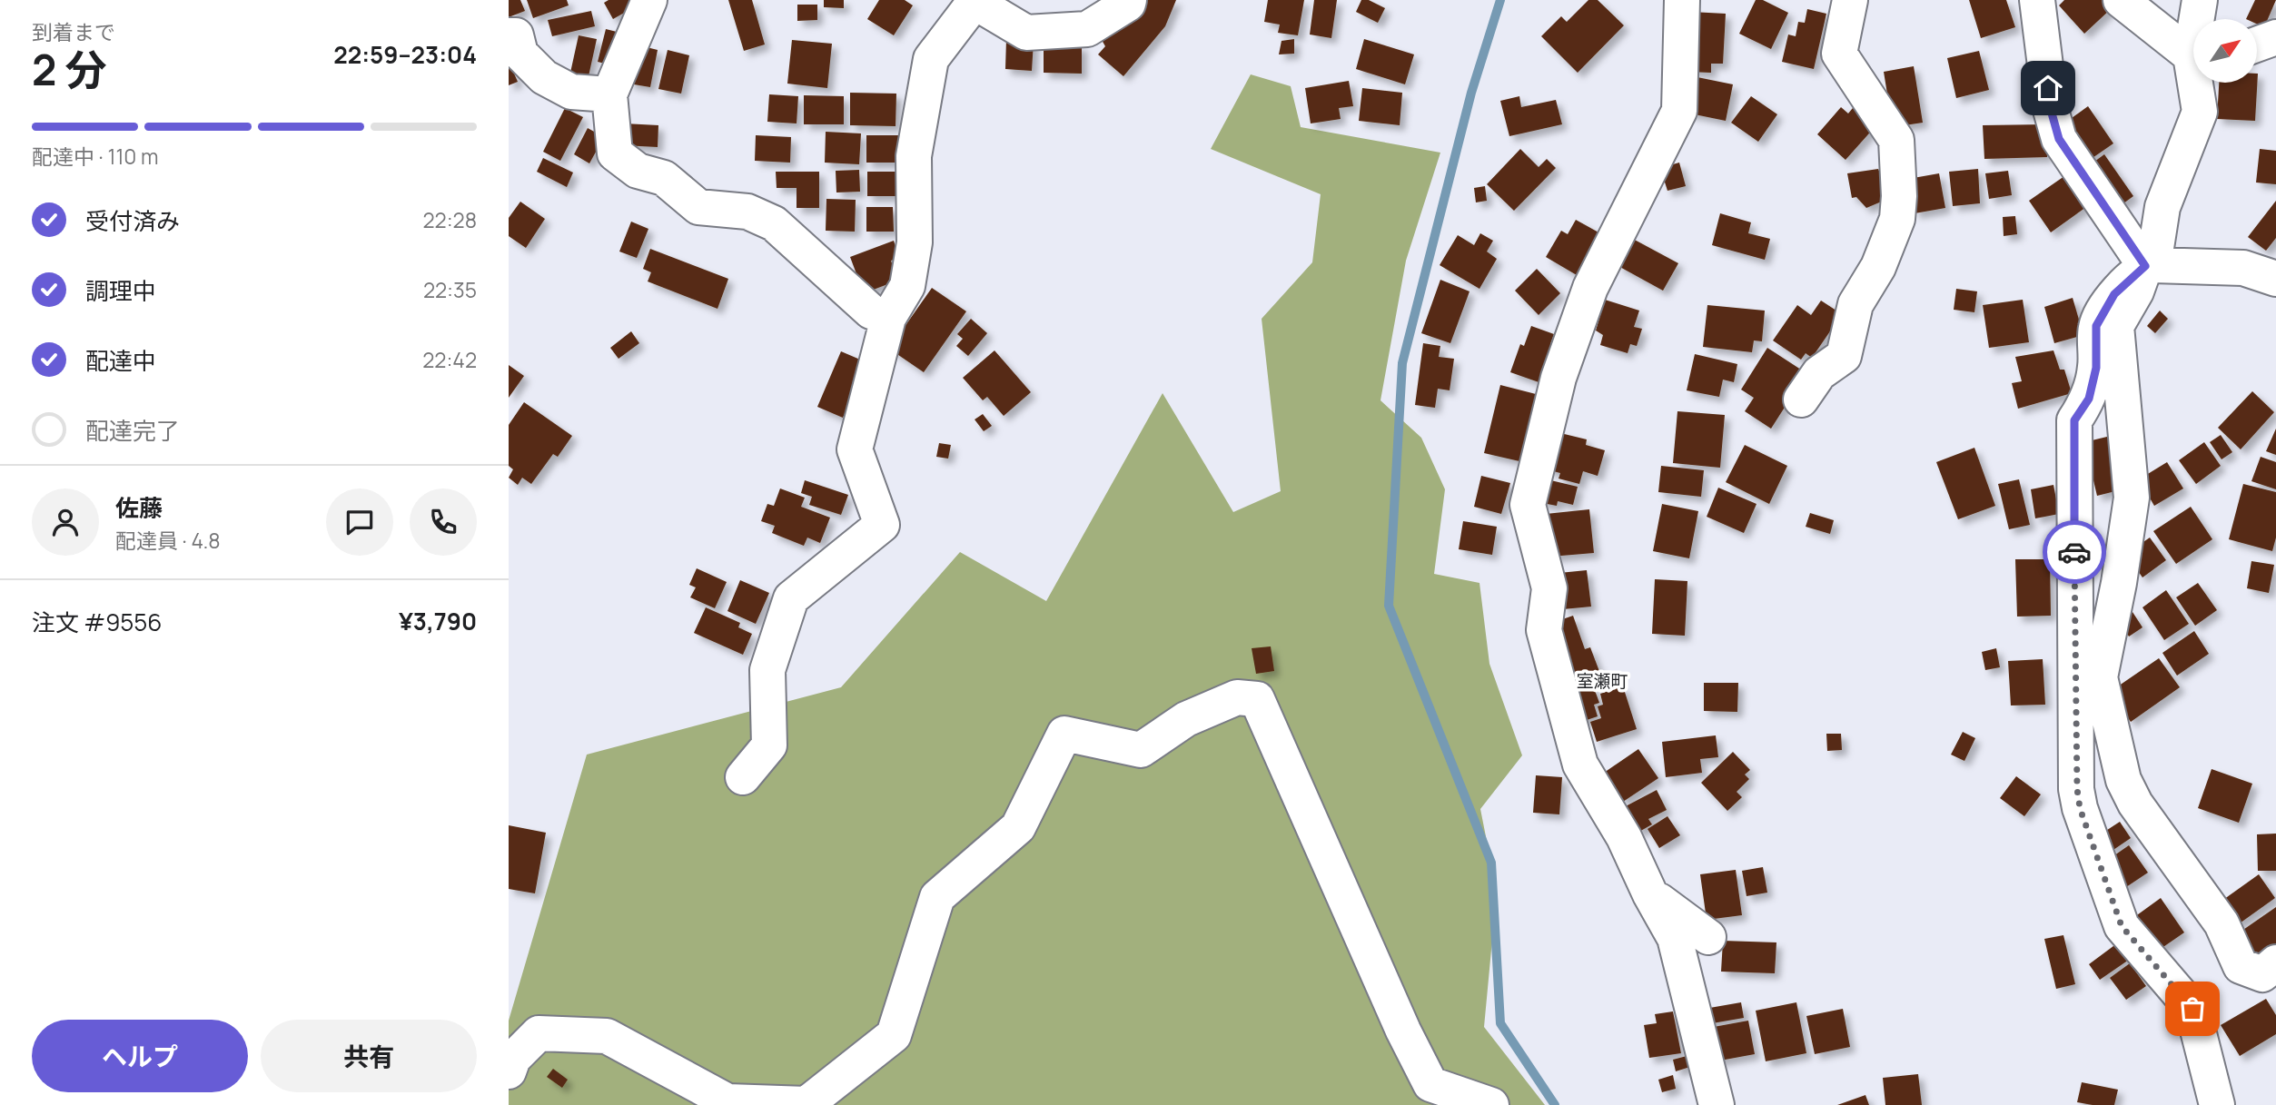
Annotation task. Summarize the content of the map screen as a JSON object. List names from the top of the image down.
{
  "districts": ["室瀬町"],
  "north": "top right",
  "page": {
    "heading": ["2 分", "到着まで", "22:59–23:04"],
    "panel": [
      "佐藤",
      "配達員 · 4.8",
      "注文 #9556",
      "¥3,790"
    ],
    "bar": "配達中 · 110 m",
    "list": [
      ["受付済み", "22:28"],
      ["調理中", "22:35"],
      ["配達中", "22:42"],
      "配達完了"
    ],
    "buttons": ["ヘルプ", "共有"]
  }
}
